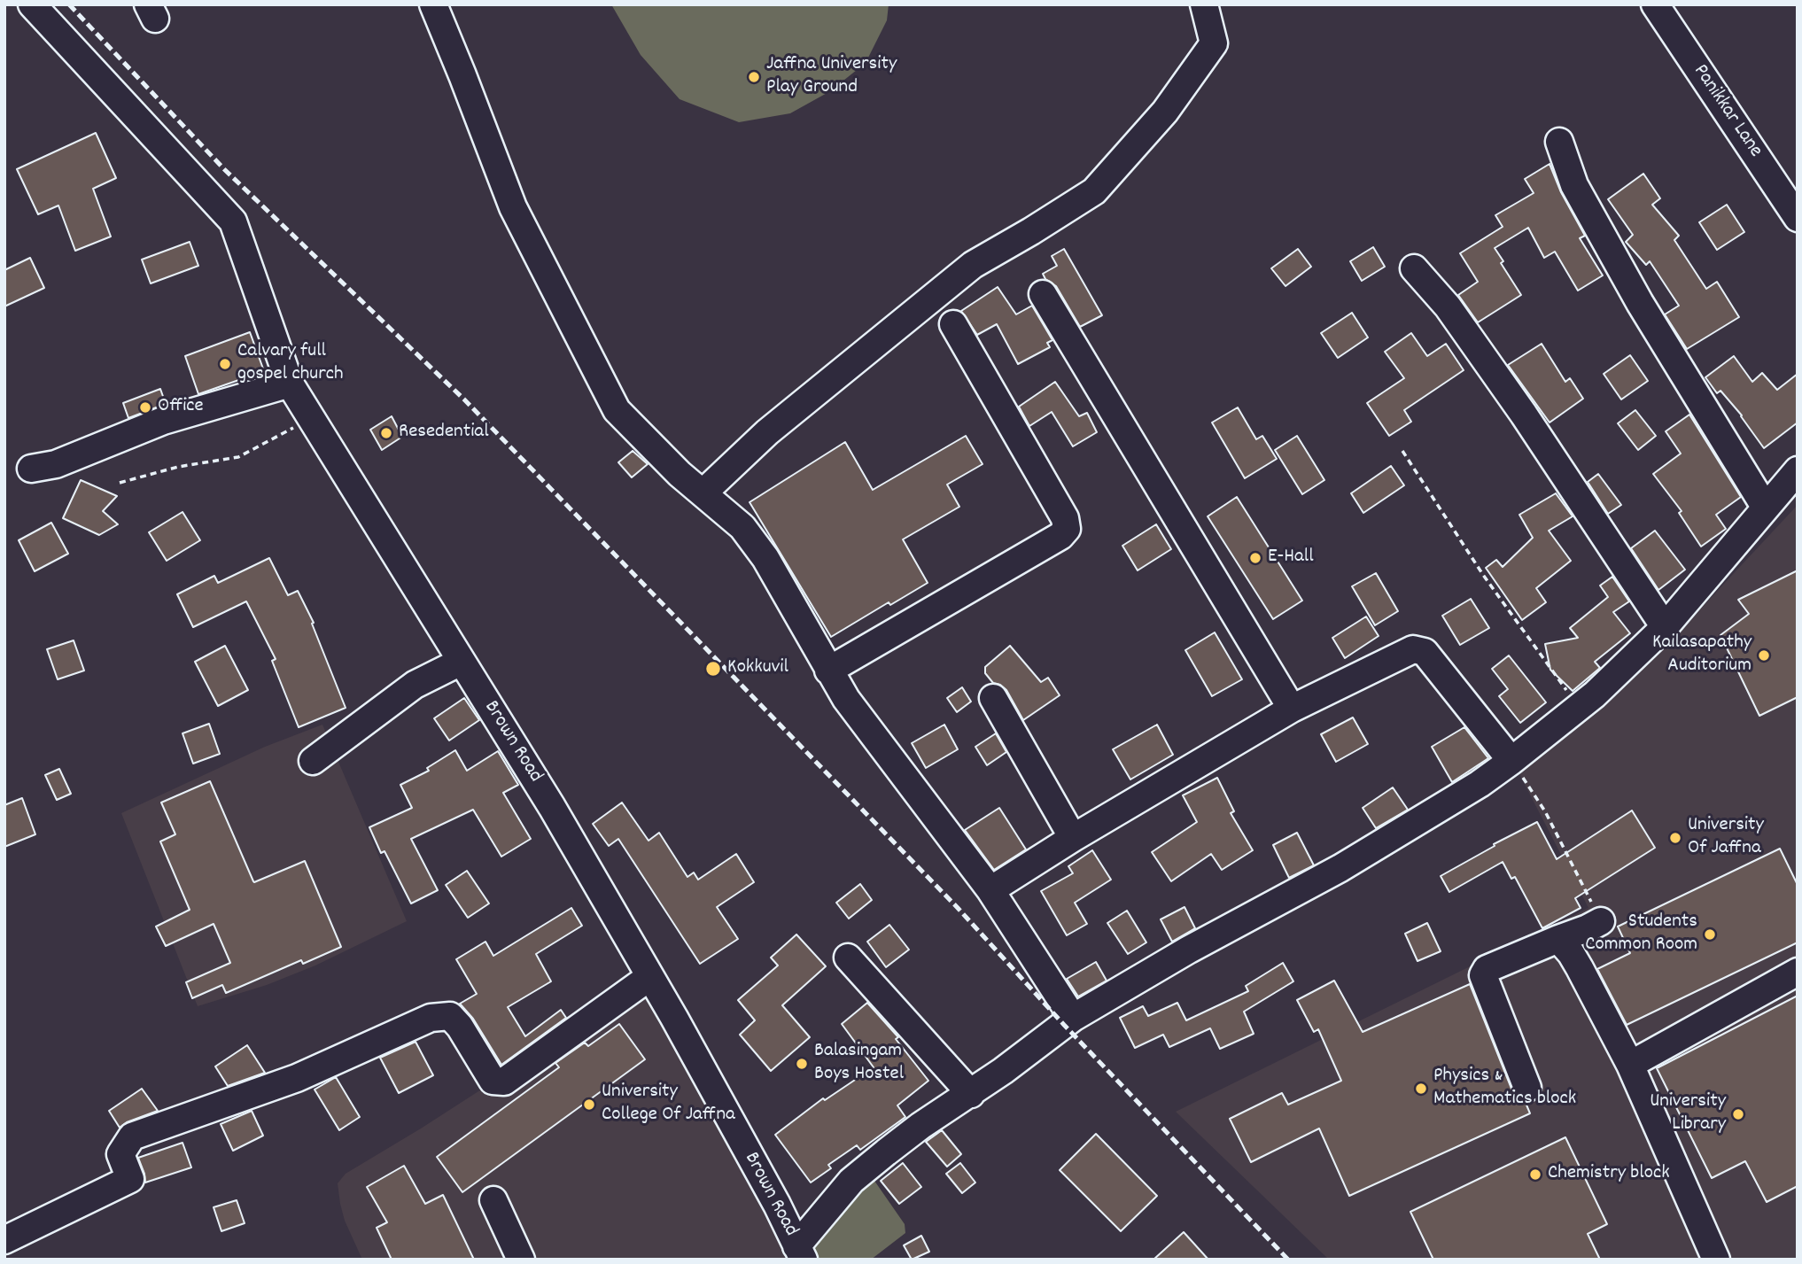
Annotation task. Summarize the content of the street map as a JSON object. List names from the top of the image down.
{
  "streets": {
    "street": ["Panikkar Lane", "Brown Road"]
  },
  "places": [
    "Jaffna University Play Ground",
    "Calvary full gospel church",
    "Office",
    "Resedential",
    "E-Hall",
    "Kailasapathy Auditorium",
    "Kokkuvil",
    "University Of Jaffna",
    "Students Common Room",
    "Balasingam Boys Hostel",
    "Physics & Mathematics block",
    "University College Of Jaffna",
    "University Library",
    "Chemistry block"
  ]
}
